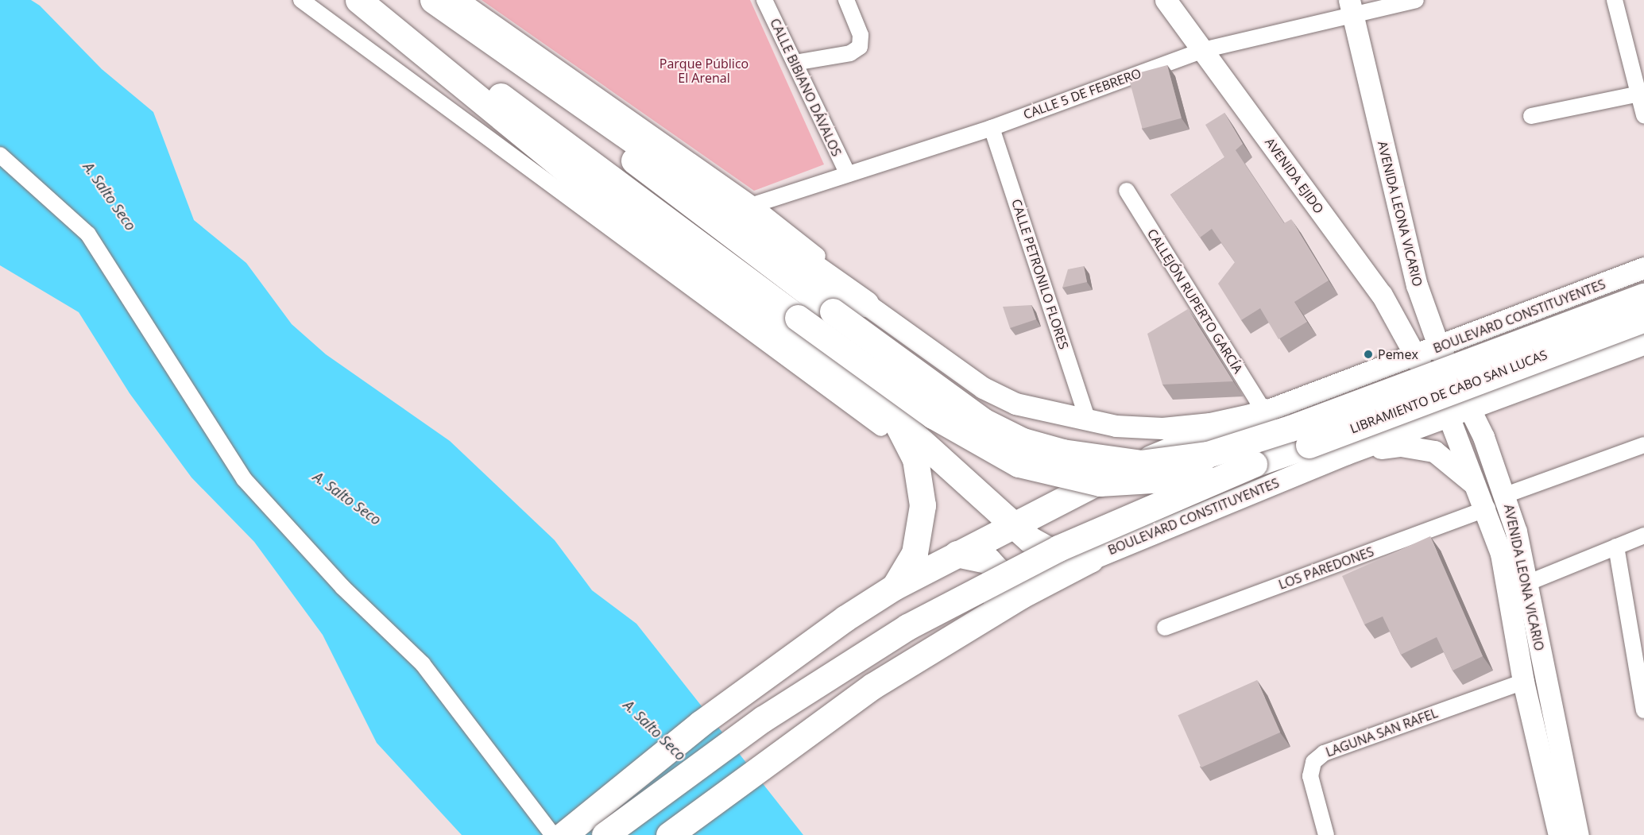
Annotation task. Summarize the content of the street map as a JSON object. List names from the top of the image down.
{
  "streets": {
    "highway": ["BOULEVARD CONSTITUYENTES", "LIBRAMIENTO DE CABO SAN LUCAS"],
    "street": [
      "CALLE BIBIANO DÁVALOS",
      "CALLE 5 DE FEBRERO",
      "AVENIDA EJIDO",
      "AVENIDA LEONA VICARIO",
      "CALLE PETRONILO FLORES",
      "CALLEJÓN RUPERTO GARCÍA",
      "LOS PAREDONES",
      "LAGUNA SAN RAFEL"
    ]
  },
  "crossings": [
    ["CALLE BIBIANO DÁVALOS", "CALLE 5 DE FEBRERO"],
    ["CALLE 5 DE FEBRERO", "AVENIDA EJIDO"],
    ["CALLE 5 DE FEBRERO", "AVENIDA LEONA VICARIO"],
    ["CALLE 5 DE FEBRERO", "CALLE PETRONILO FLORES"],
    ["AVENIDA EJIDO", "AVENIDA LEONA VICARIO"],
    ["AVENIDA EJIDO", "BOULEVARD CONSTITUYENTES"],
    ["AVENIDA LEONA VICARIO", "BOULEVARD CONSTITUYENTES"],
    ["AVENIDA LEONA VICARIO", "LOS PAREDONES"],
    ["AVENIDA LEONA VICARIO", "LAGUNA SAN RAFEL"],
    ["CALLE PETRONILO FLORES", "BOULEVARD CONSTITUYENTES"],
    ["CALLEJÓN RUPERTO GARCÍA", "BOULEVARD CONSTITUYENTES"]
  ],
  "water": ["A. Salto Seco"],
  "parks": ["Parque Público El Arenal"],
  "places": ["Pemex"]
}
